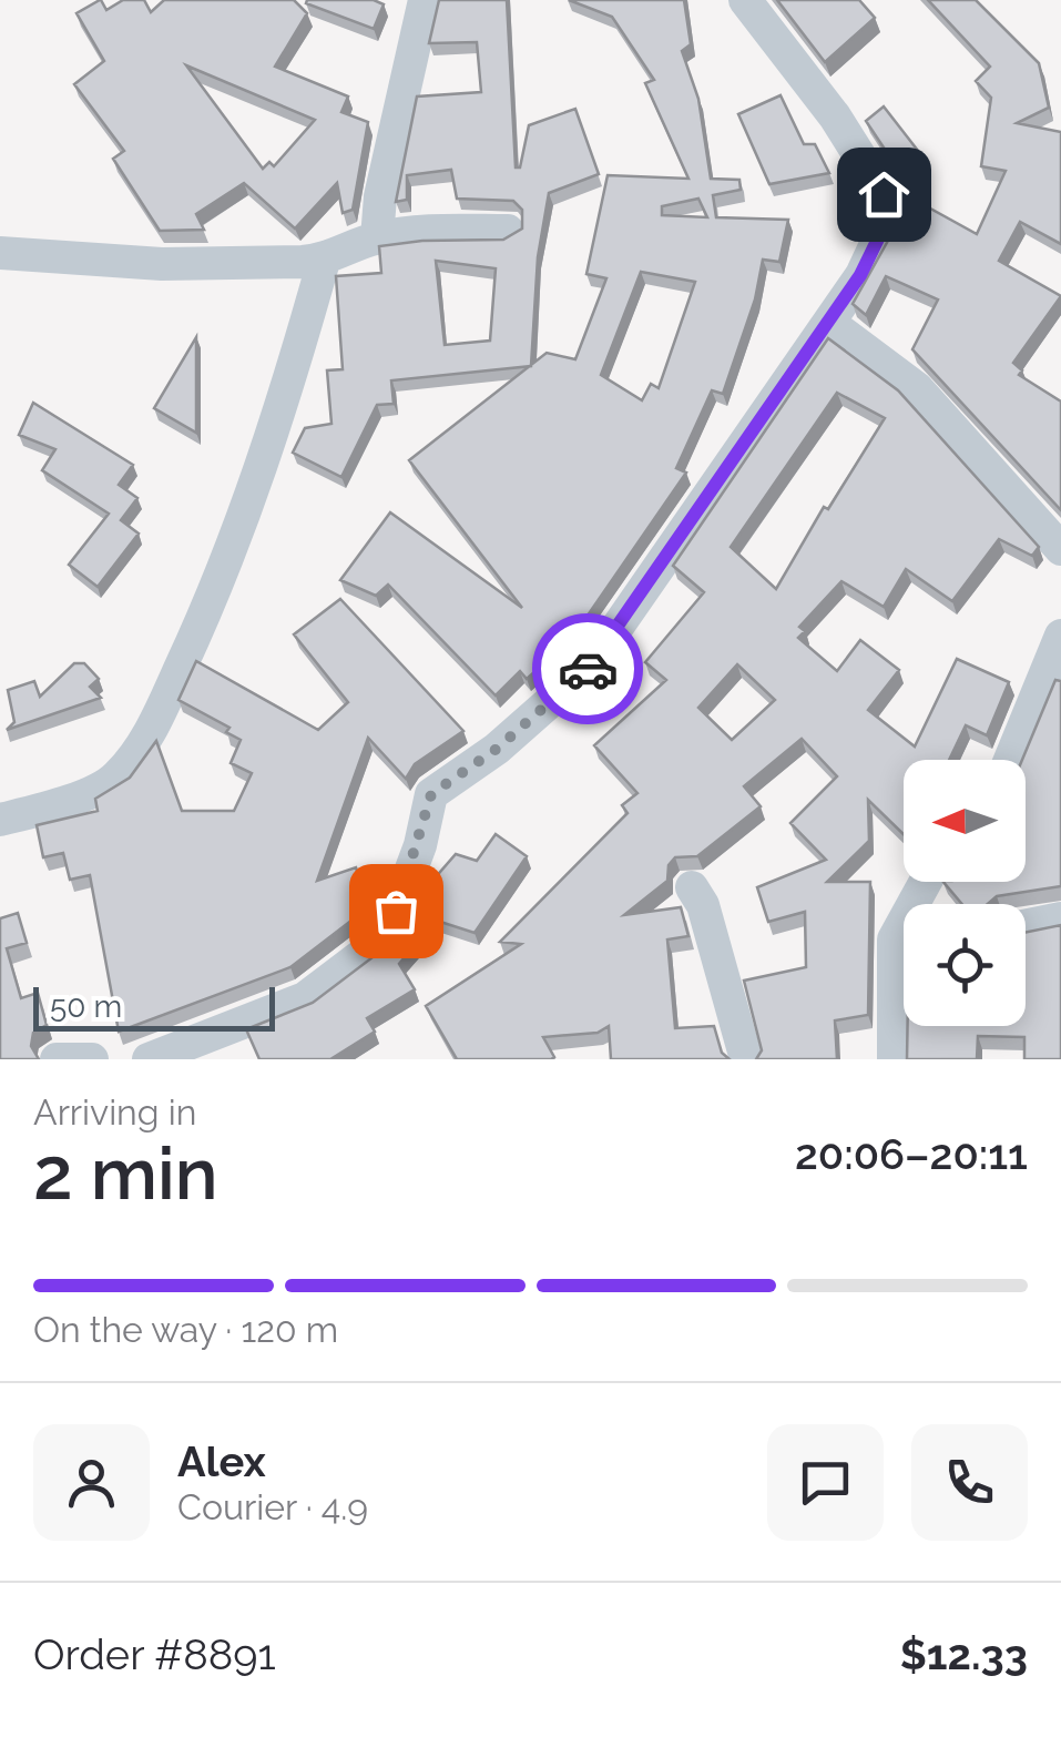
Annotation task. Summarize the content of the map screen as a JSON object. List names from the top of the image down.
{
  "scale_bar": "50 m",
  "north": "left",
  "page": {
    "scale": "50 m",
    "heading": ["2 min", "Arriving in", "20:06–20:11"],
    "panel": [
      "Alex",
      "Courier · 4.9",
      "Order #8891",
      "$12.33"
    ],
    "bar": "On the way · 120 m"
  }
}
